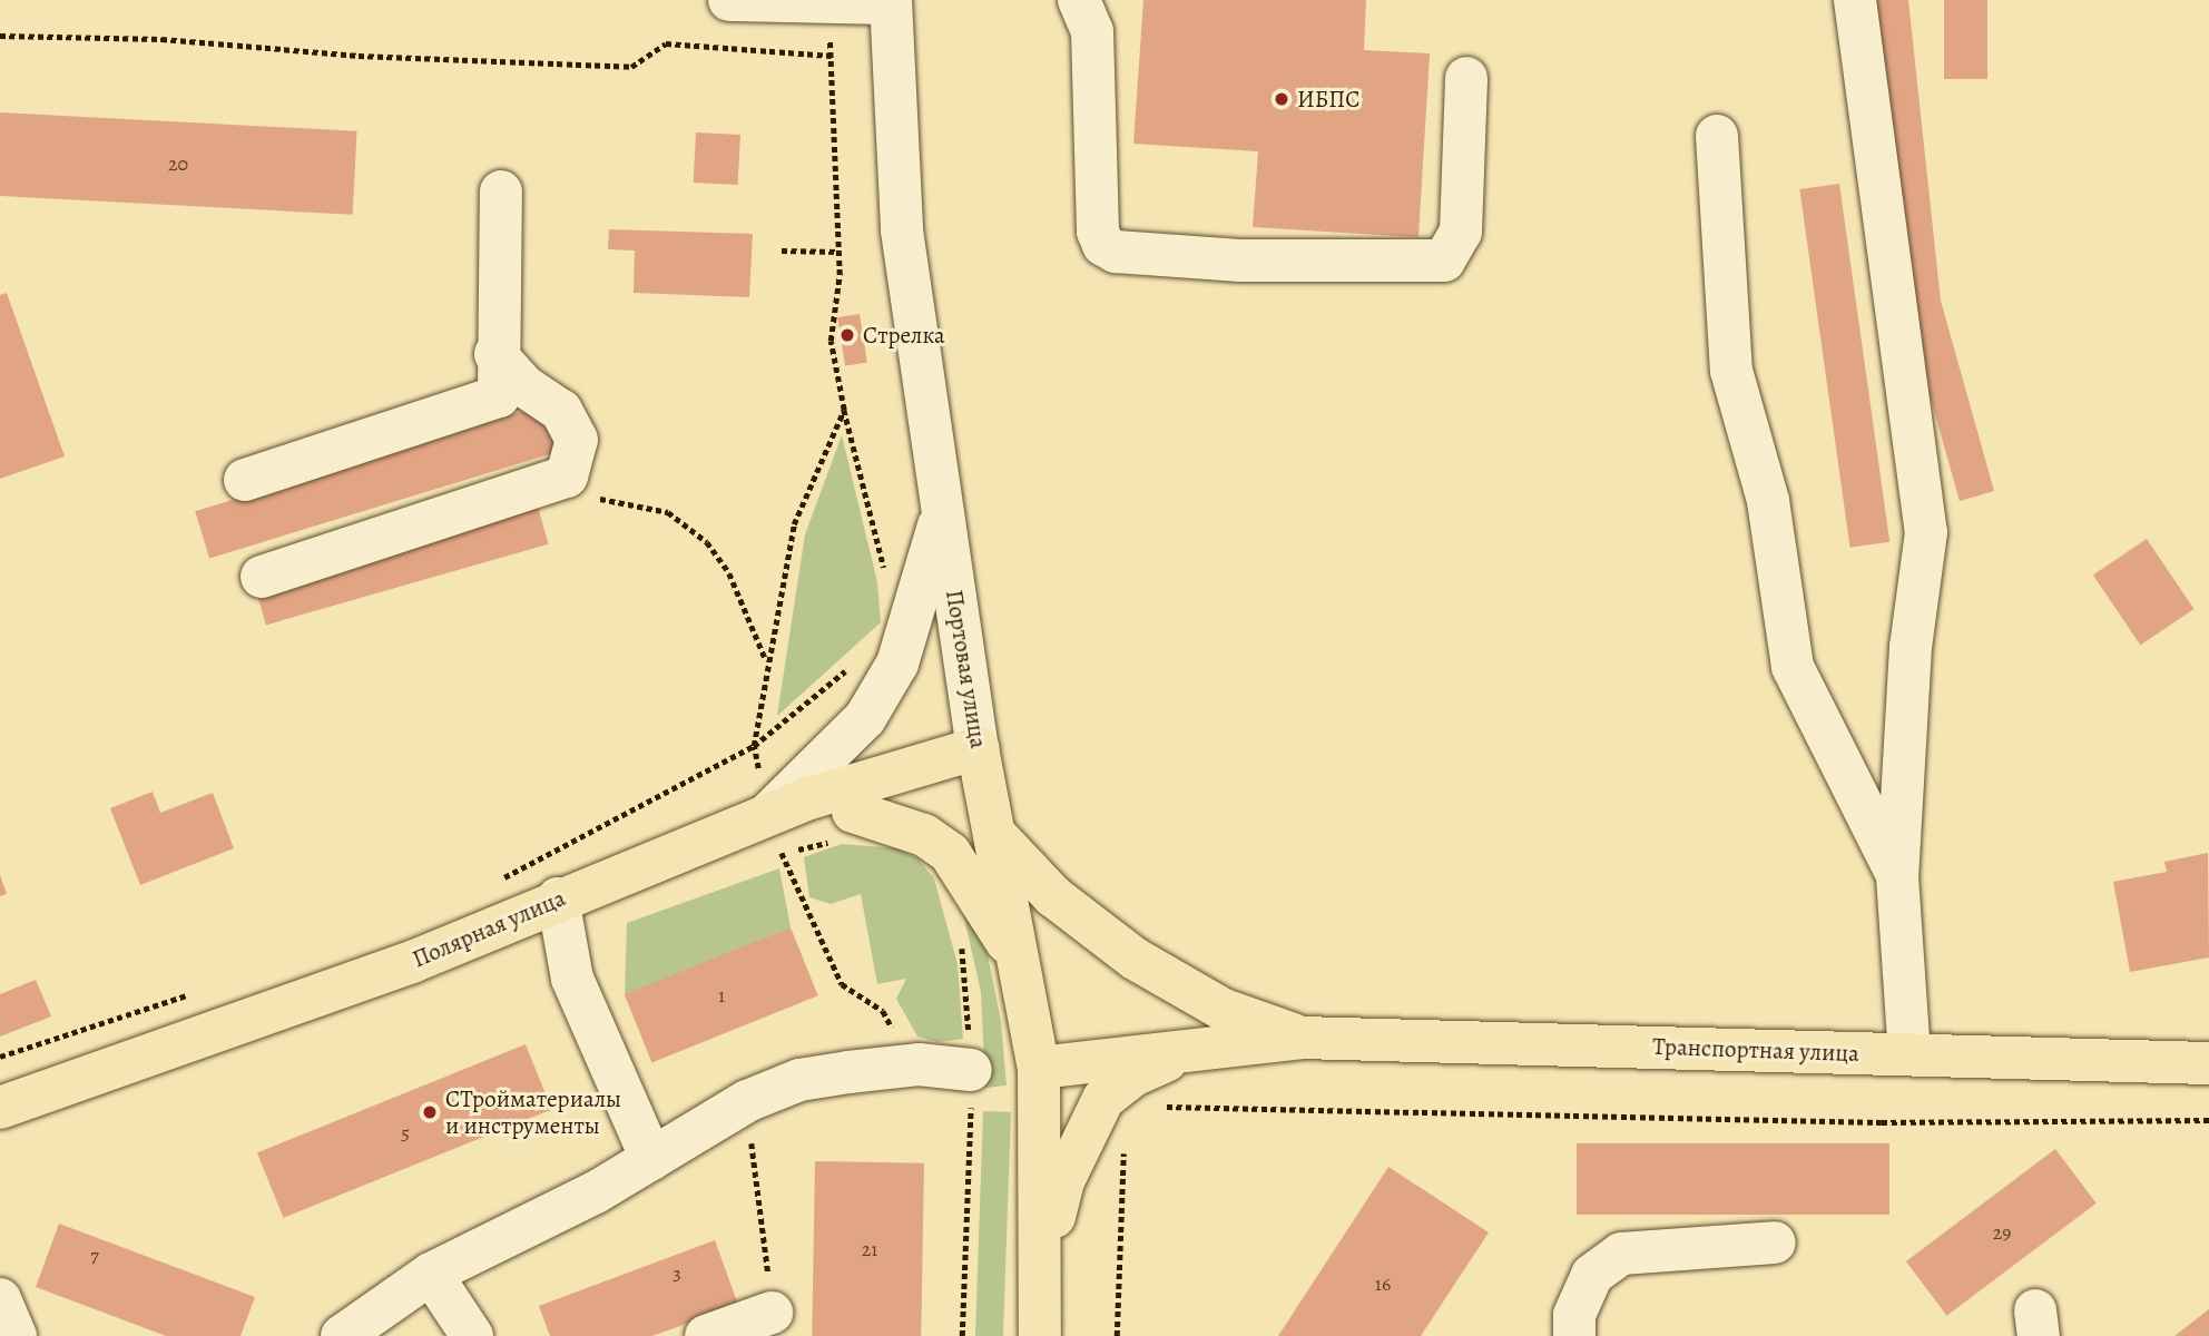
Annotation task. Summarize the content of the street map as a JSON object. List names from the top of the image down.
{
  "streets": {
    "main road": ["Портовая улица", "Полярная улица", "Транспортная улица"]
  },
  "crossings": [
    ["Портовая улица", "Полярная улица"],
    ["Портовая улица", "Транспортная улица"]
  ],
  "places": ["ИБПС", "Стрелка", "СТройматериалы и инструменты"],
  "house_numbers": [
    "20",
    "1",
    "5",
    "29",
    "21",
    "7",
    "3",
    "16"
  ]
}
